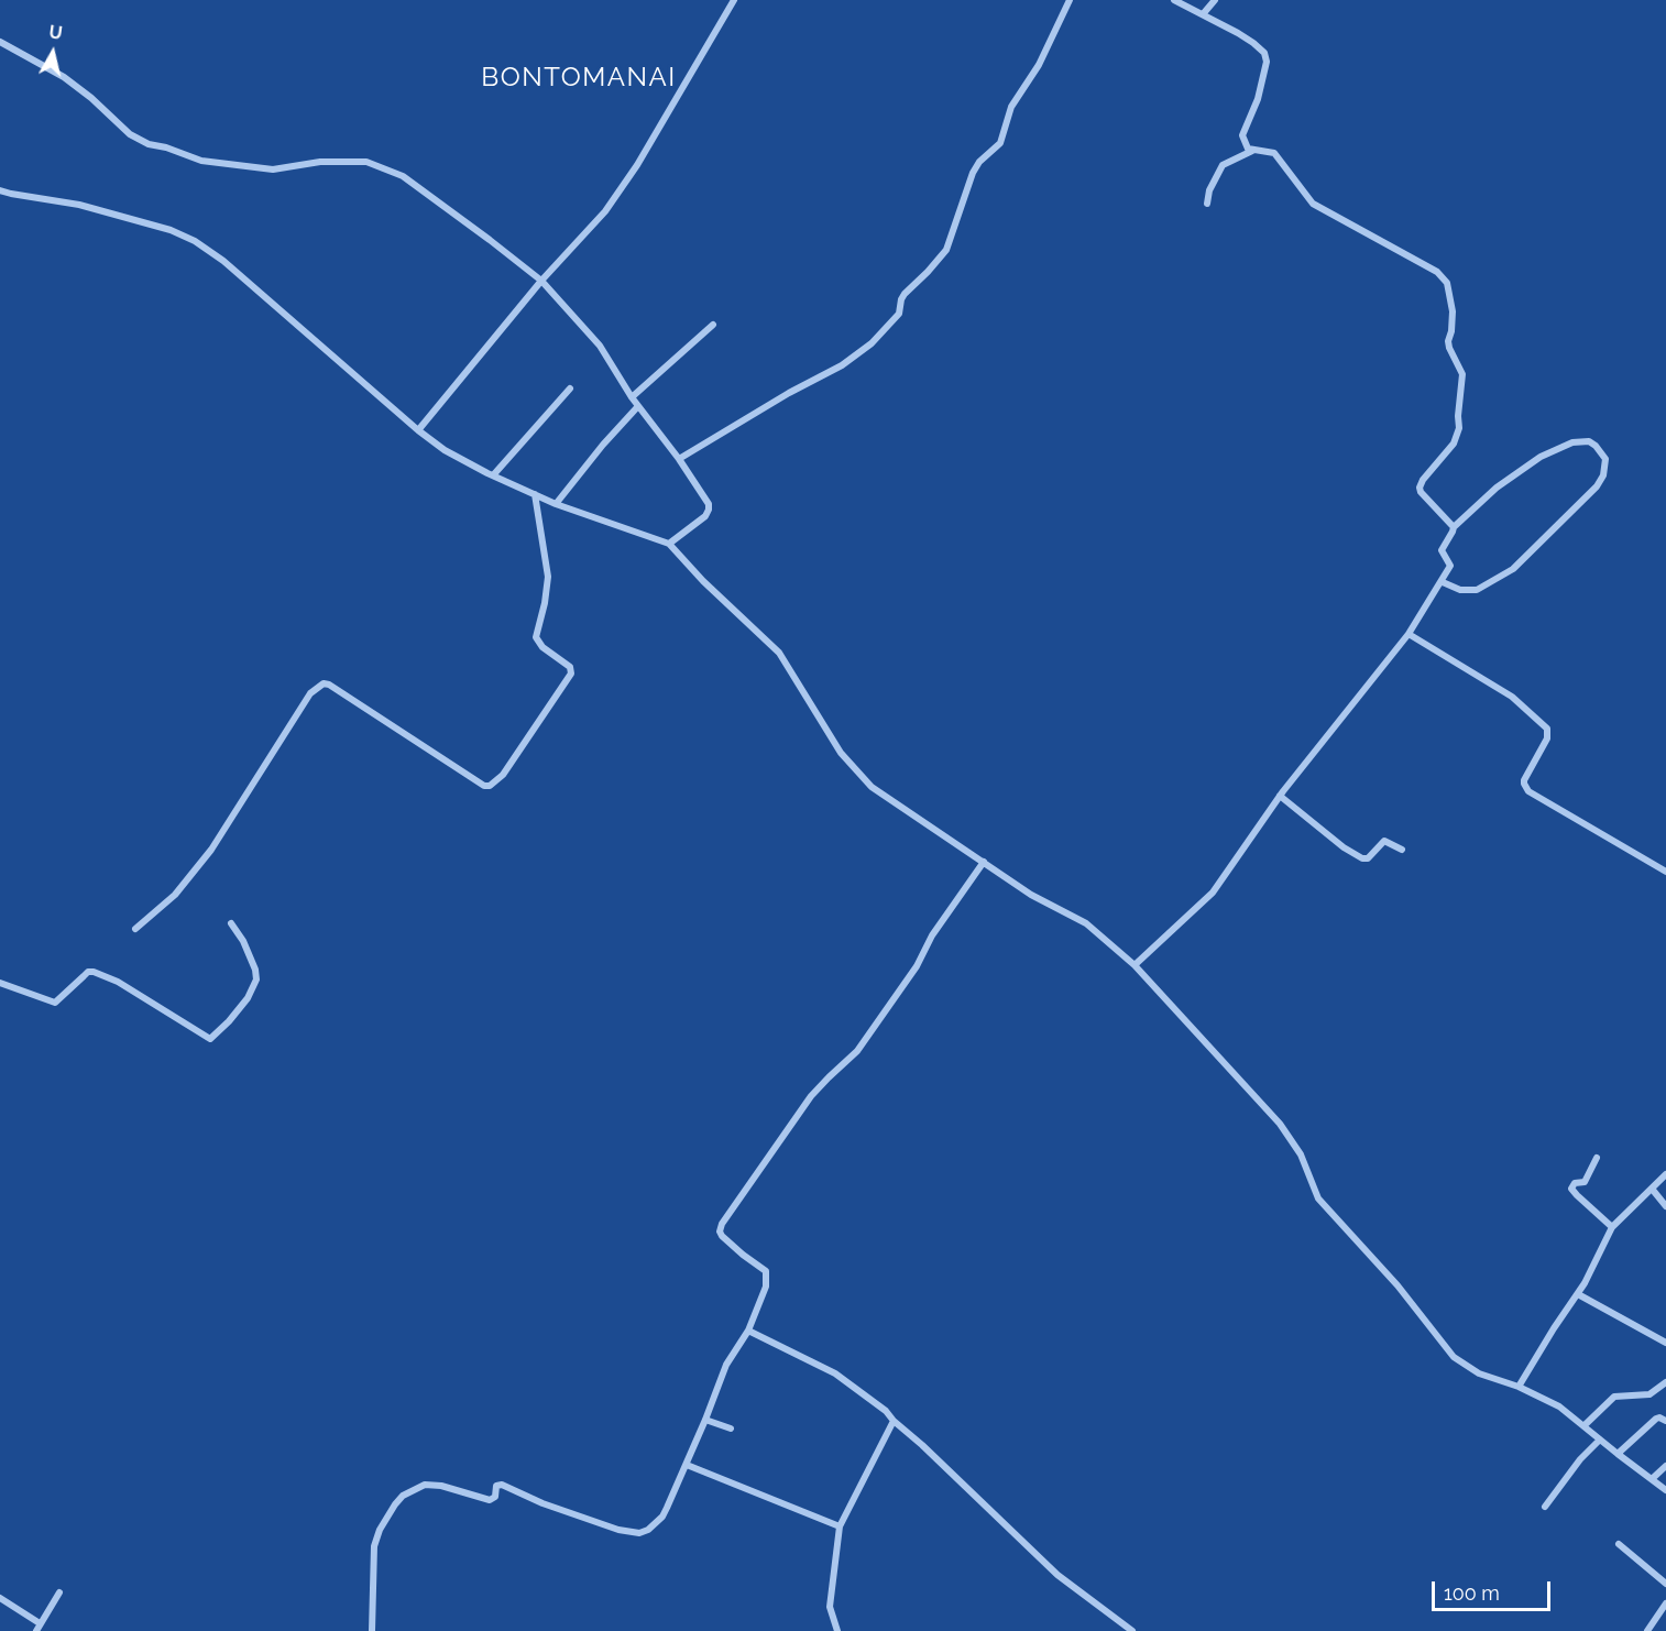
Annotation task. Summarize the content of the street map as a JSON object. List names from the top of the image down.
{
  "districts": ["BONTOMANAI"],
  "scale_bar": "100 m",
  "north": "top"
}
